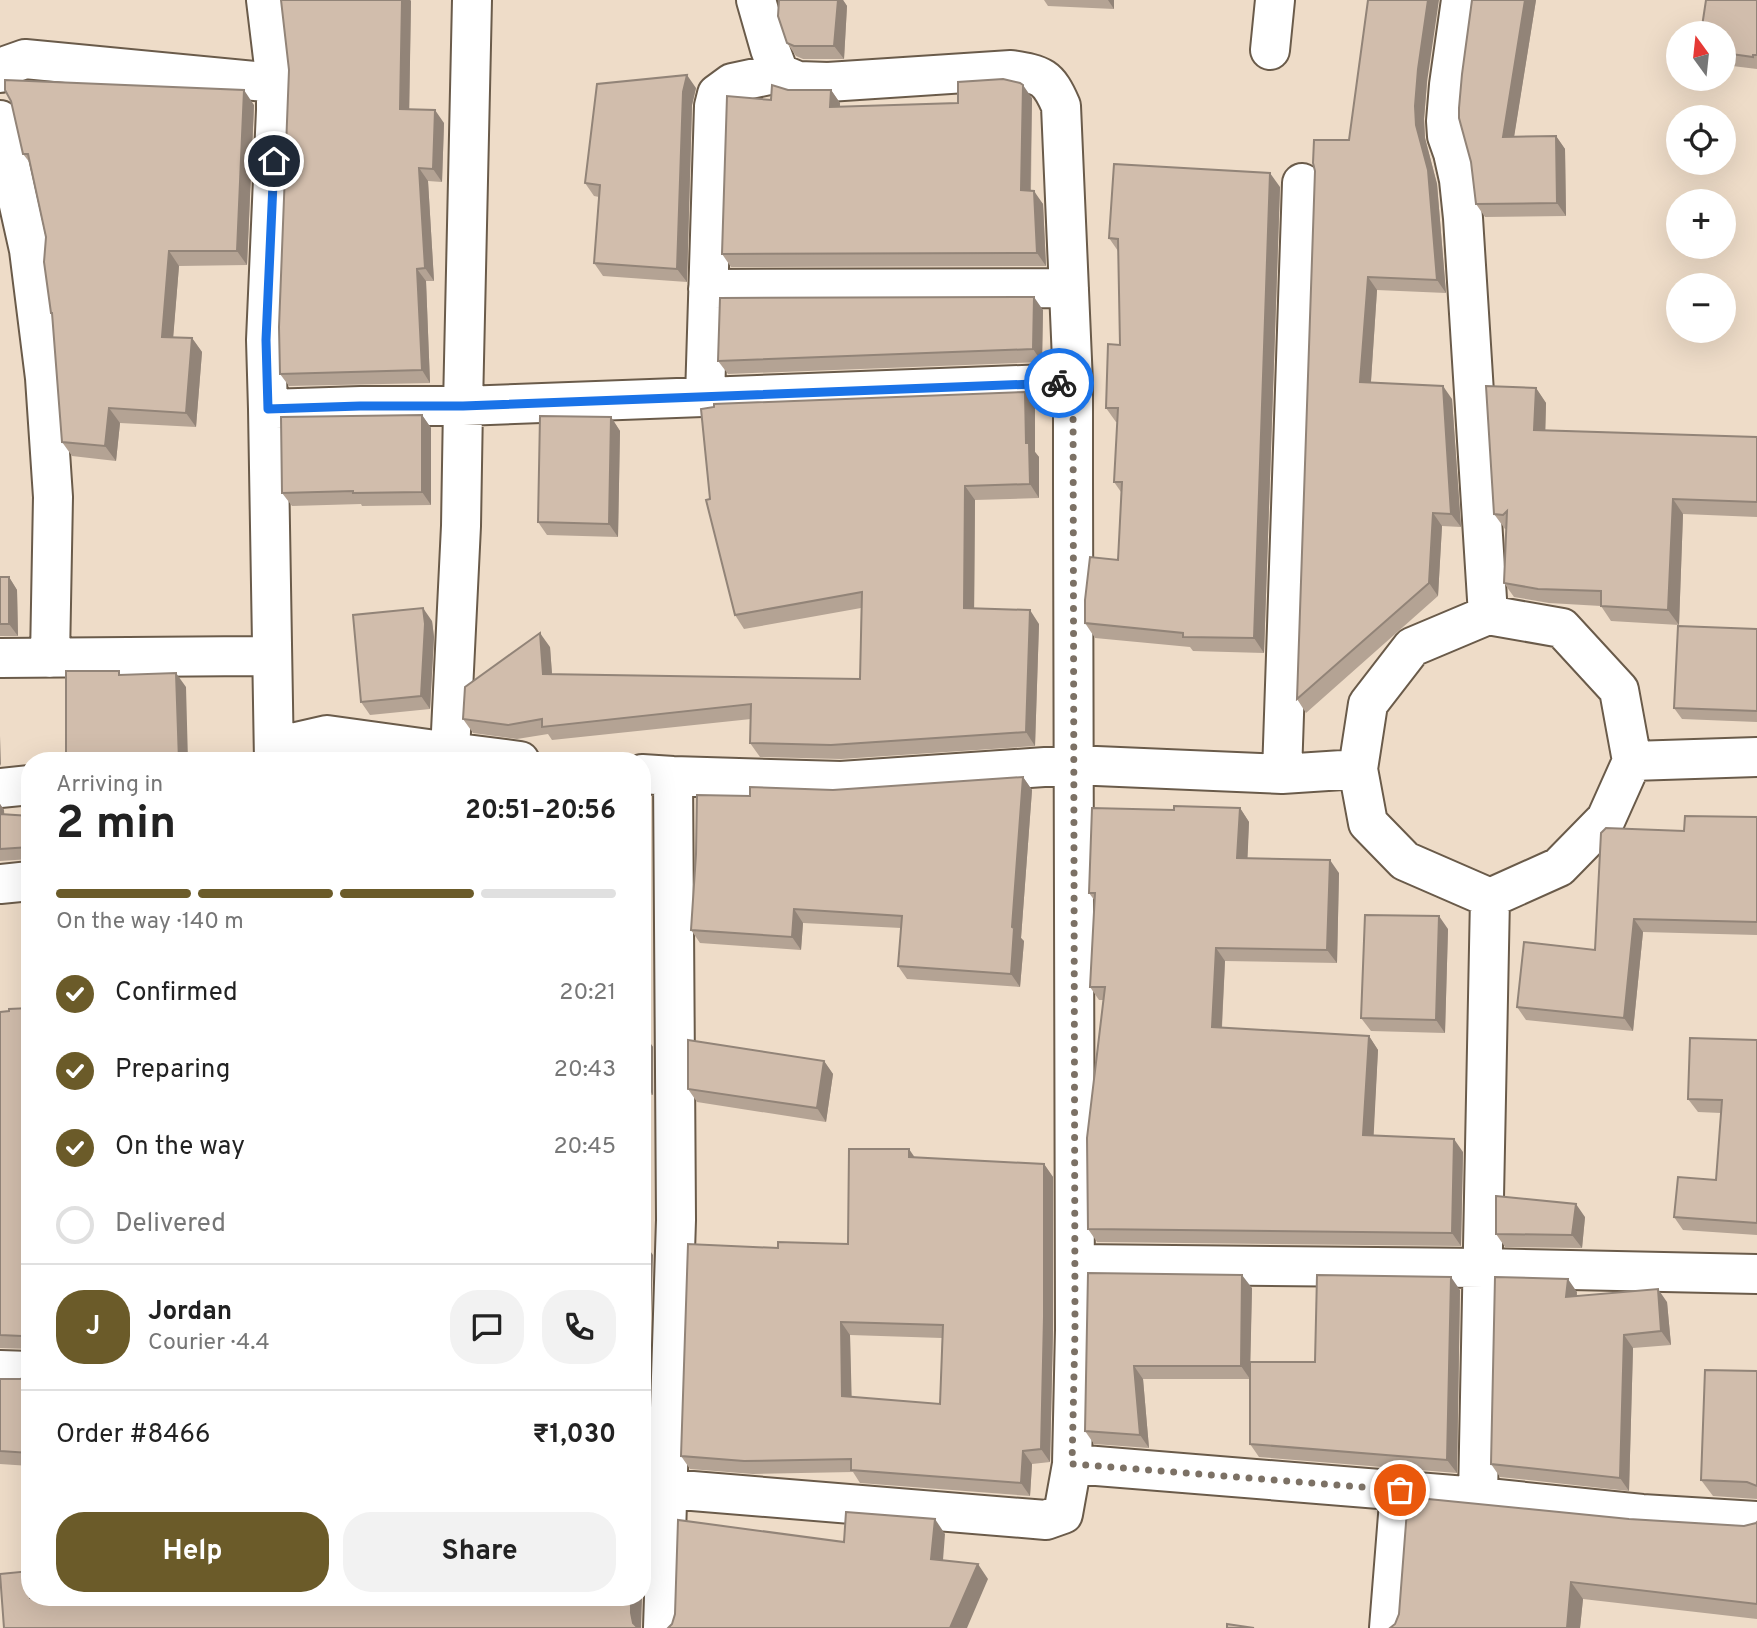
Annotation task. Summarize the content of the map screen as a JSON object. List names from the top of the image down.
{
  "north": "top",
  "page": {
    "map_buttons": ["+", "−"],
    "heading": ["2 min", "Arriving in", "20:51–20:56"],
    "panel": [
      "Jordan",
      "Courier · 4.4",
      "Order #8466",
      "₹1,030"
    ],
    "bar": "On the way · 140 m",
    "list": [
      ["Confirmed", "20:21"],
      ["Preparing", "20:43"],
      ["On the way", "20:45"],
      "Delivered"
    ],
    "round": "J",
    "buttons": ["Help", "Share"]
  }
}
